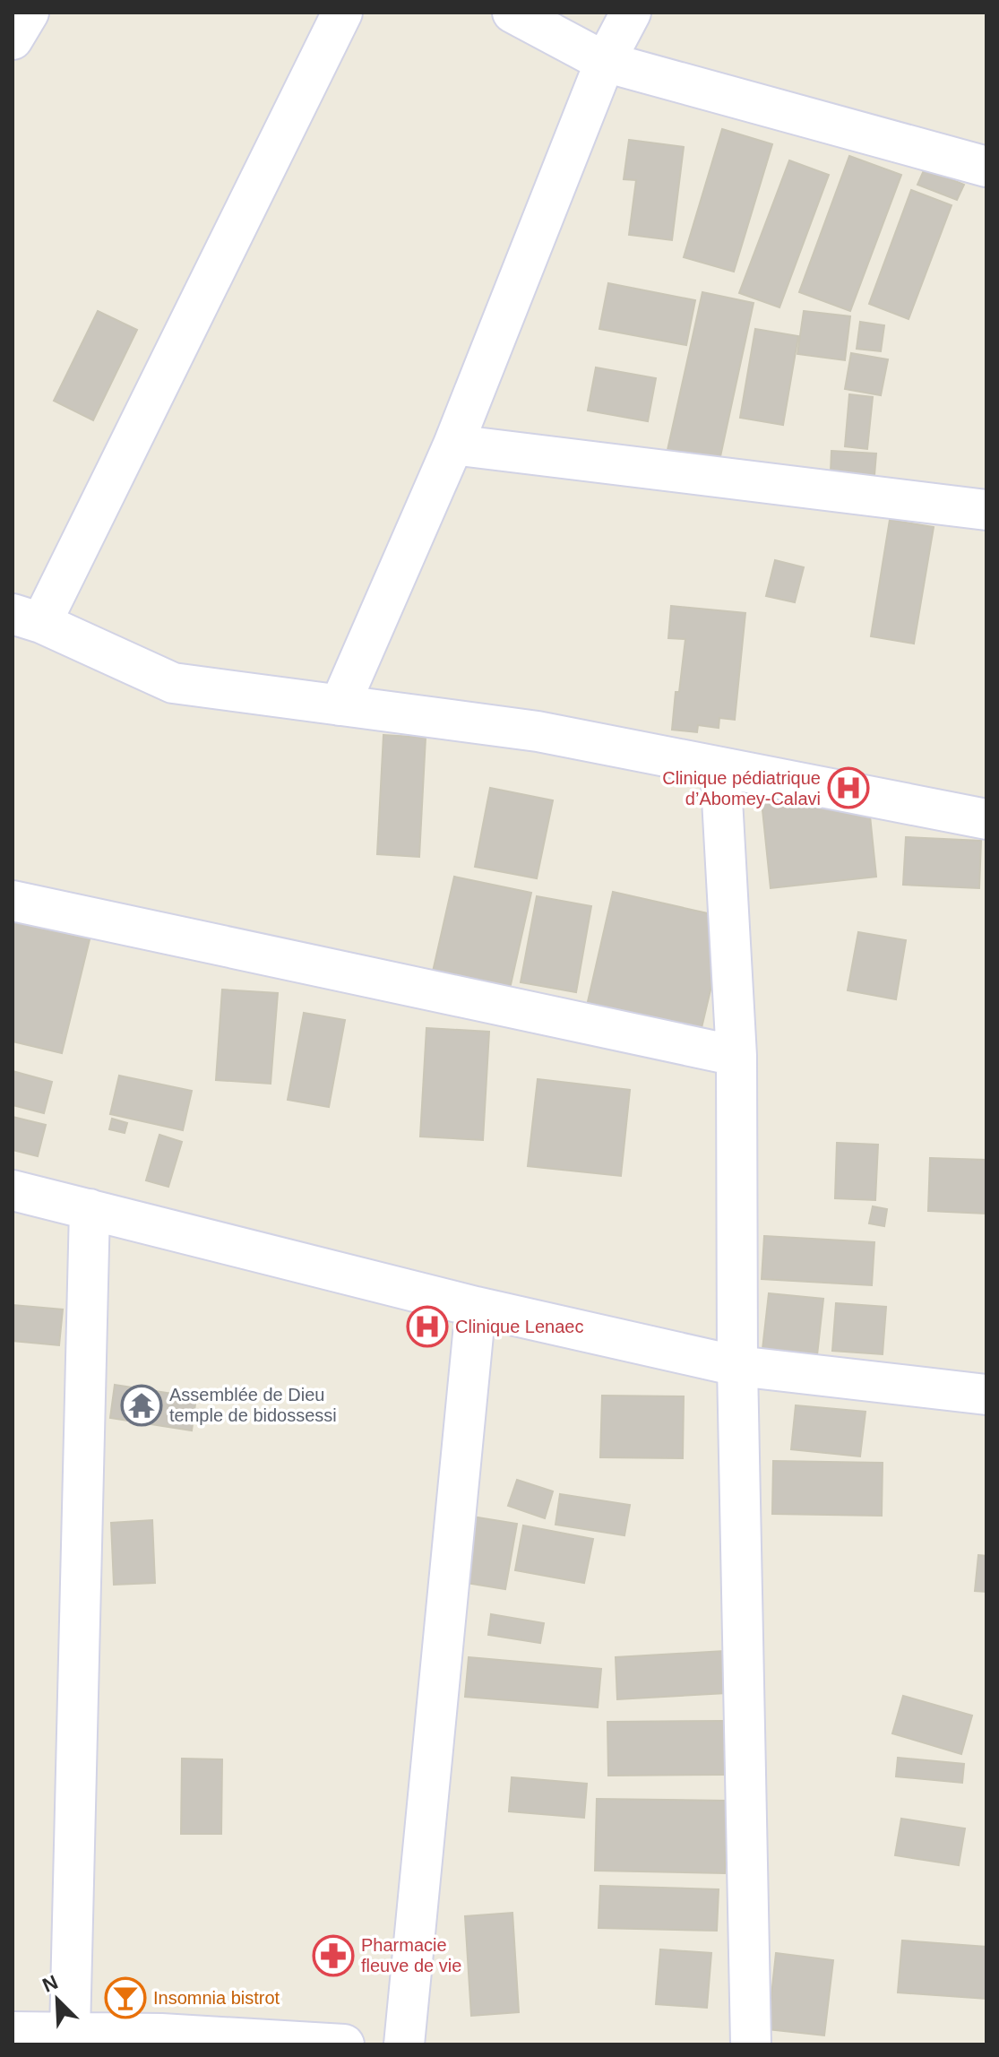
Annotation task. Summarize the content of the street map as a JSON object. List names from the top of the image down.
{
  "places": {
    "hospital": ["Clinique pédiatrique d’Abomey-Calavi", "Clinique Lenaec"],
    "temple": ["Assemblée de Dieu temple de bidossessi"],
    "pharmacy": ["Pharmacie fleuve de vie"],
    "bar": ["Insomnia bistrot"]
  },
  "north": "top left"
}
